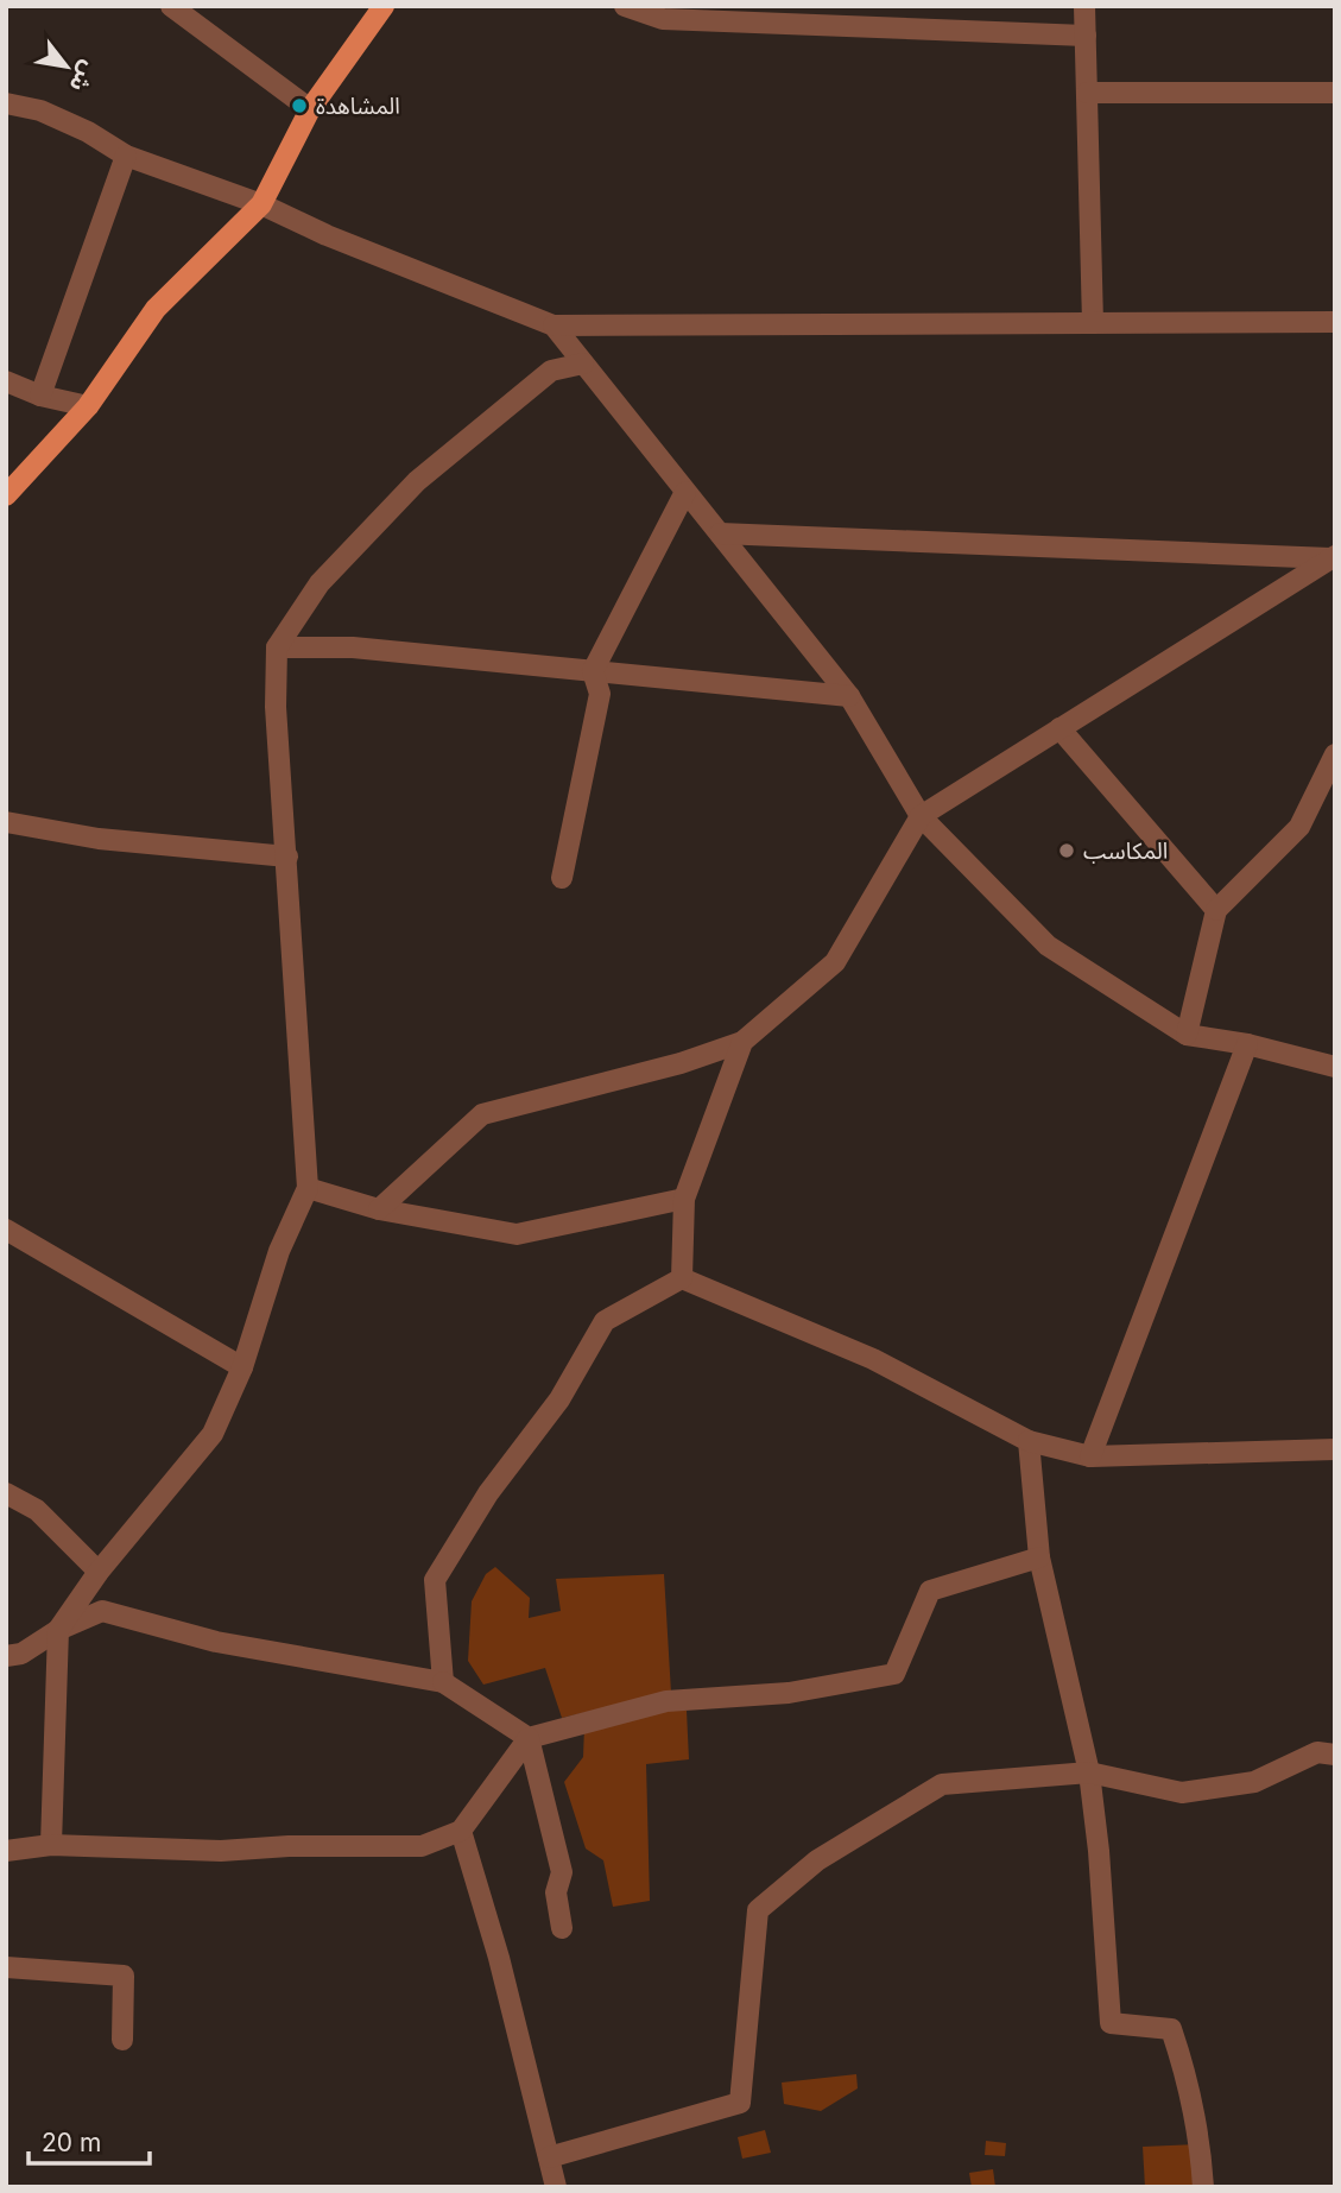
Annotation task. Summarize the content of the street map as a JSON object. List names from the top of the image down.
{
  "places": ["المشاهدة", "المكاسب"],
  "scale_bar": "20 m",
  "north": "bottom right"
}
